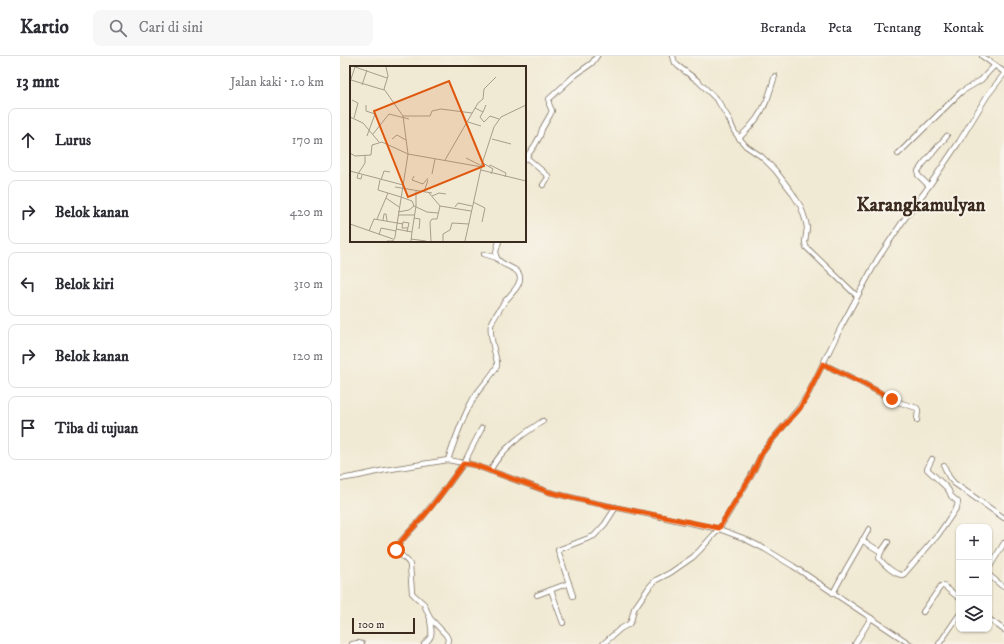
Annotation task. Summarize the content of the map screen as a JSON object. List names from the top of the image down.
{
  "districts": ["Karangkamulyan"],
  "scale_bar": "100 m",
  "page": {
    "header": "Kartio",
    "search": "Cari di sini",
    "nav": [
      "Beranda",
      "Peta",
      "Tentang",
      "Kontak"
    ],
    "heading": ["13 mnt", "Jalan kaki · 1.0 km"],
    "list": [
      ["Lurus", "170 m"],
      ["Belok kanan", "420 m"],
      ["Belok kiri", "310 m"],
      ["Belok kanan", "120 m"],
      "Tiba di tujuan"
    ],
    "map_buttons": ["+", "−"],
    "scale": "100 m"
  }
}
